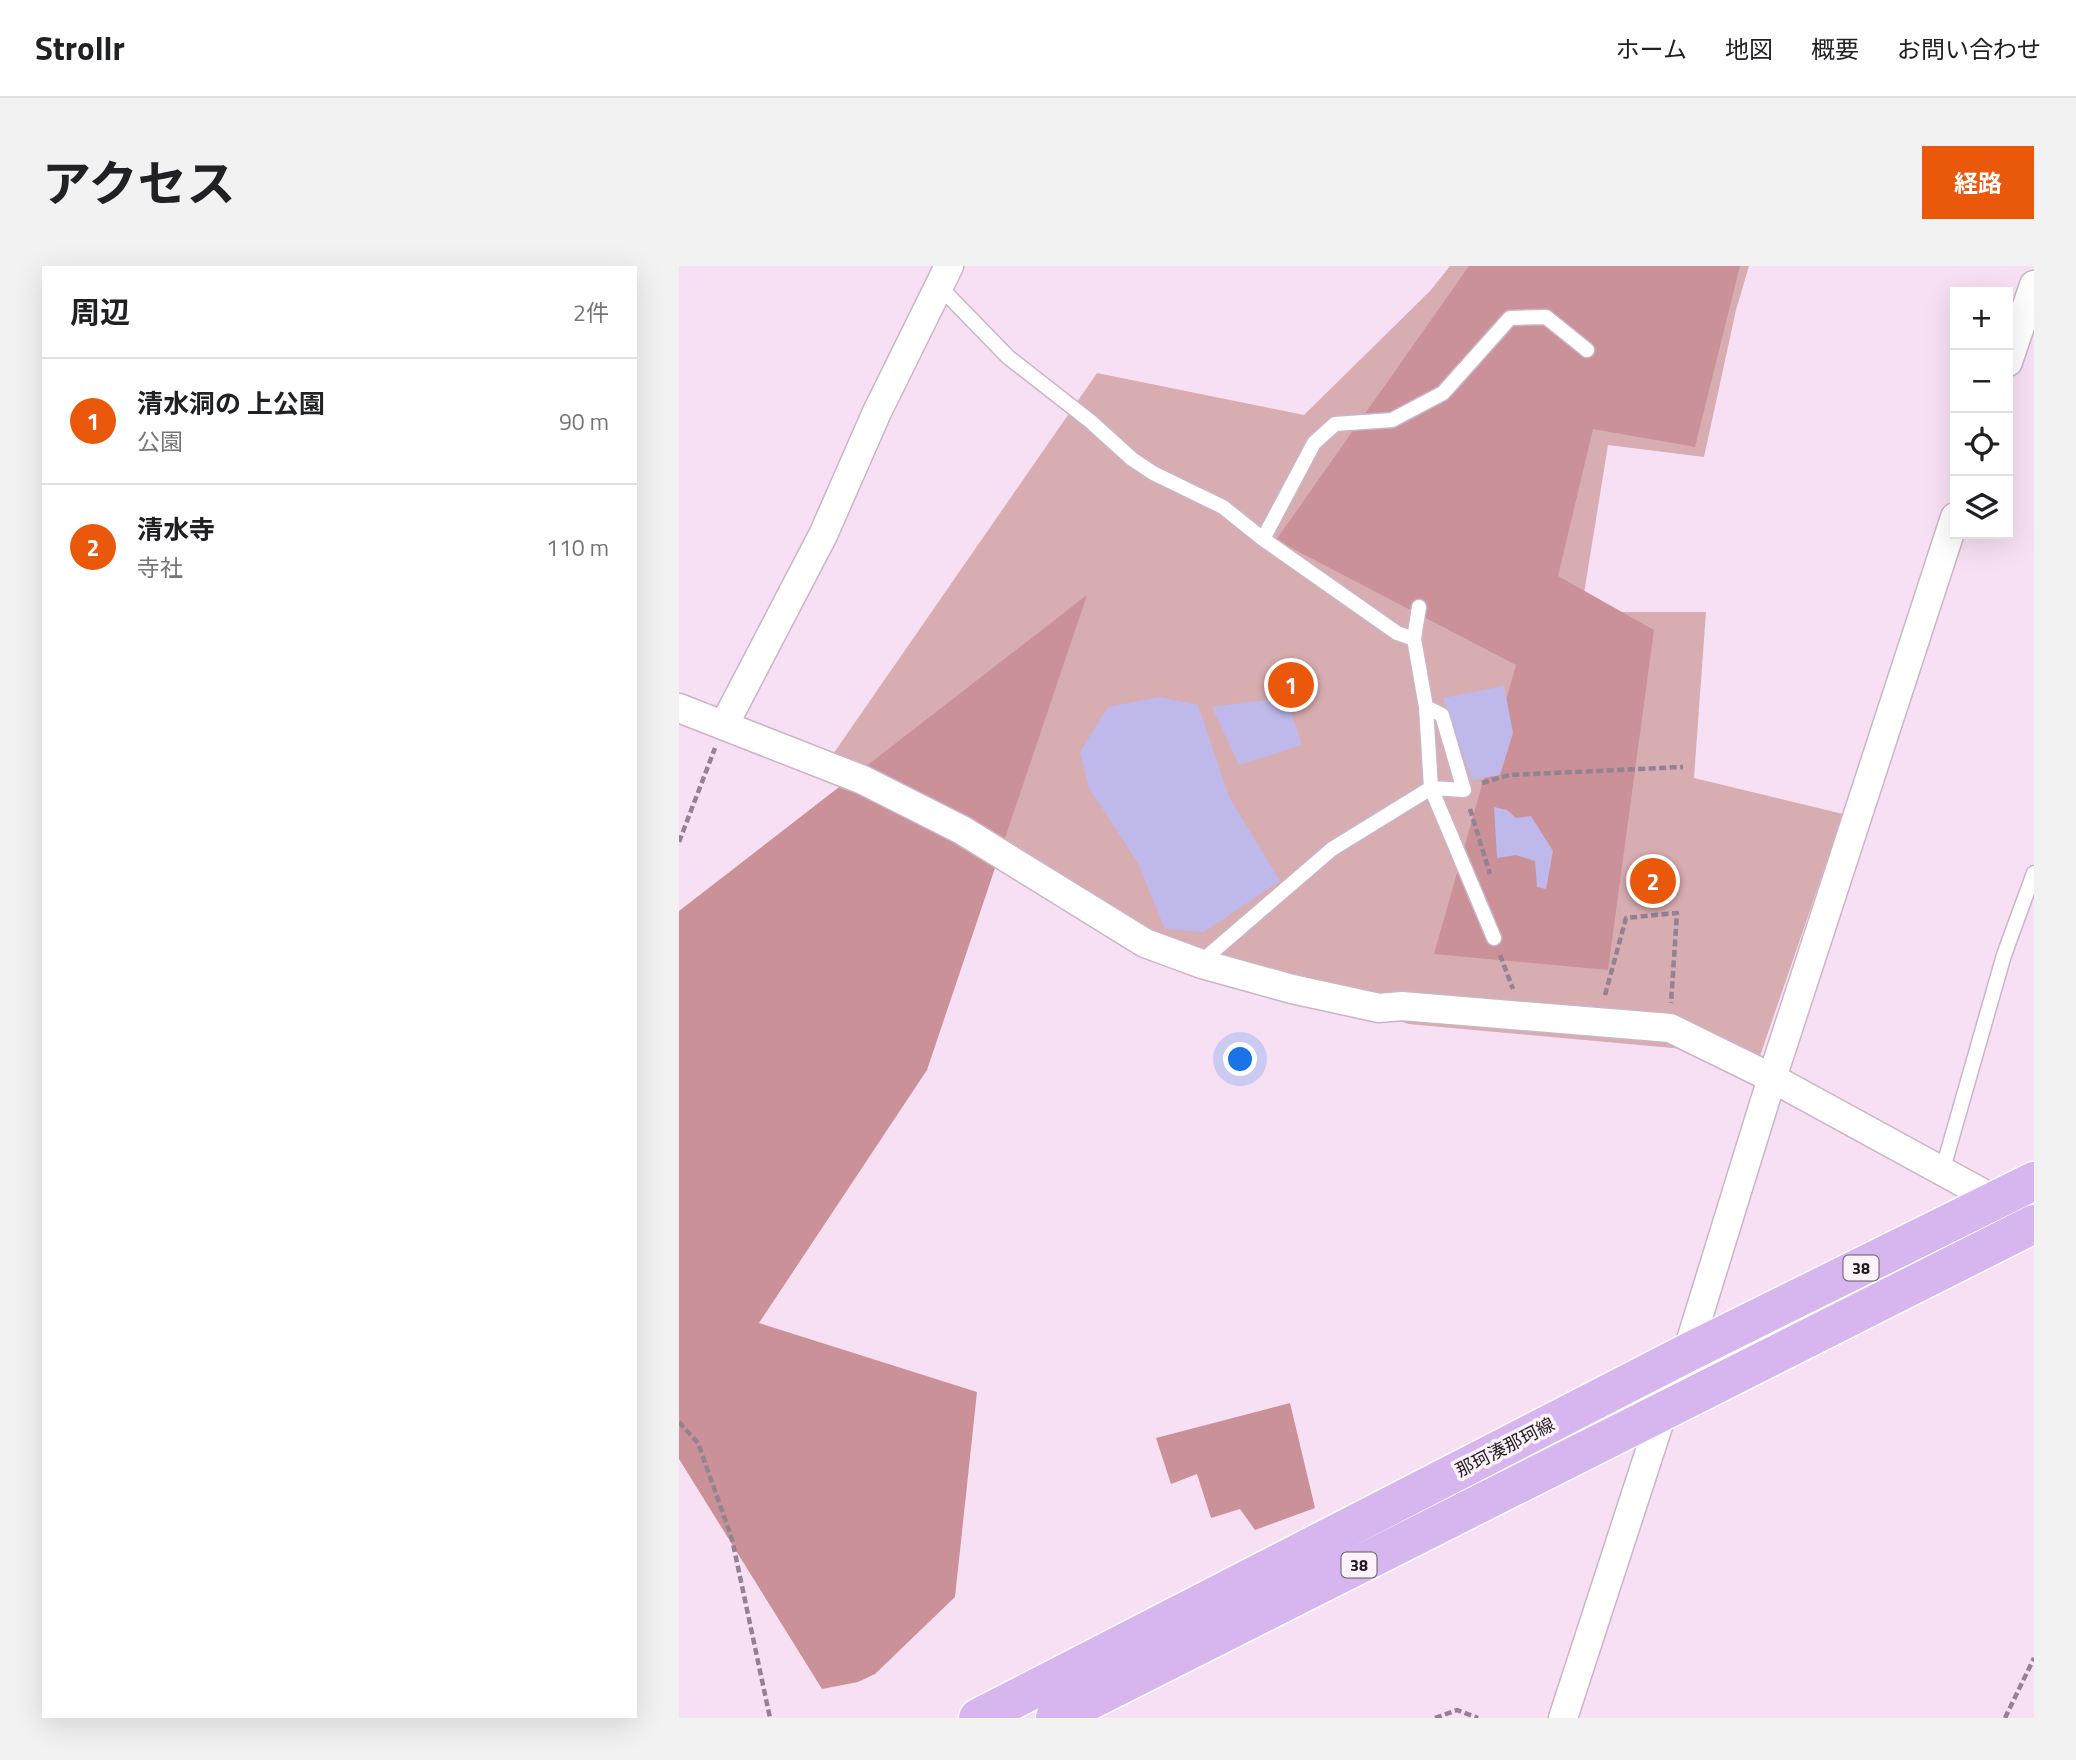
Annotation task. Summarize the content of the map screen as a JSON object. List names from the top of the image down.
{
  "streets": {
    "main road": ["38", "那珂湊那珂線"]
  },
  "page": {
    "header": "Strollr",
    "nav": [
      "ホーム",
      "地図",
      "概要",
      "お問い合わせ"
    ],
    "title": "アクセス",
    "buttons": "経路",
    "heading": ["周辺", "2件"],
    "map_buttons": ["+", "−"],
    "list": [
      {
        "mark": "1",
        "name": "清水洞の 上公園",
        "note": "公園",
        "value": "90 m"
      },
      {
        "mark": "2",
        "name": "清水寺",
        "note": "寺社",
        "value": "110 m"
      }
    ],
    "pins": ["1", "2"]
  }
}
